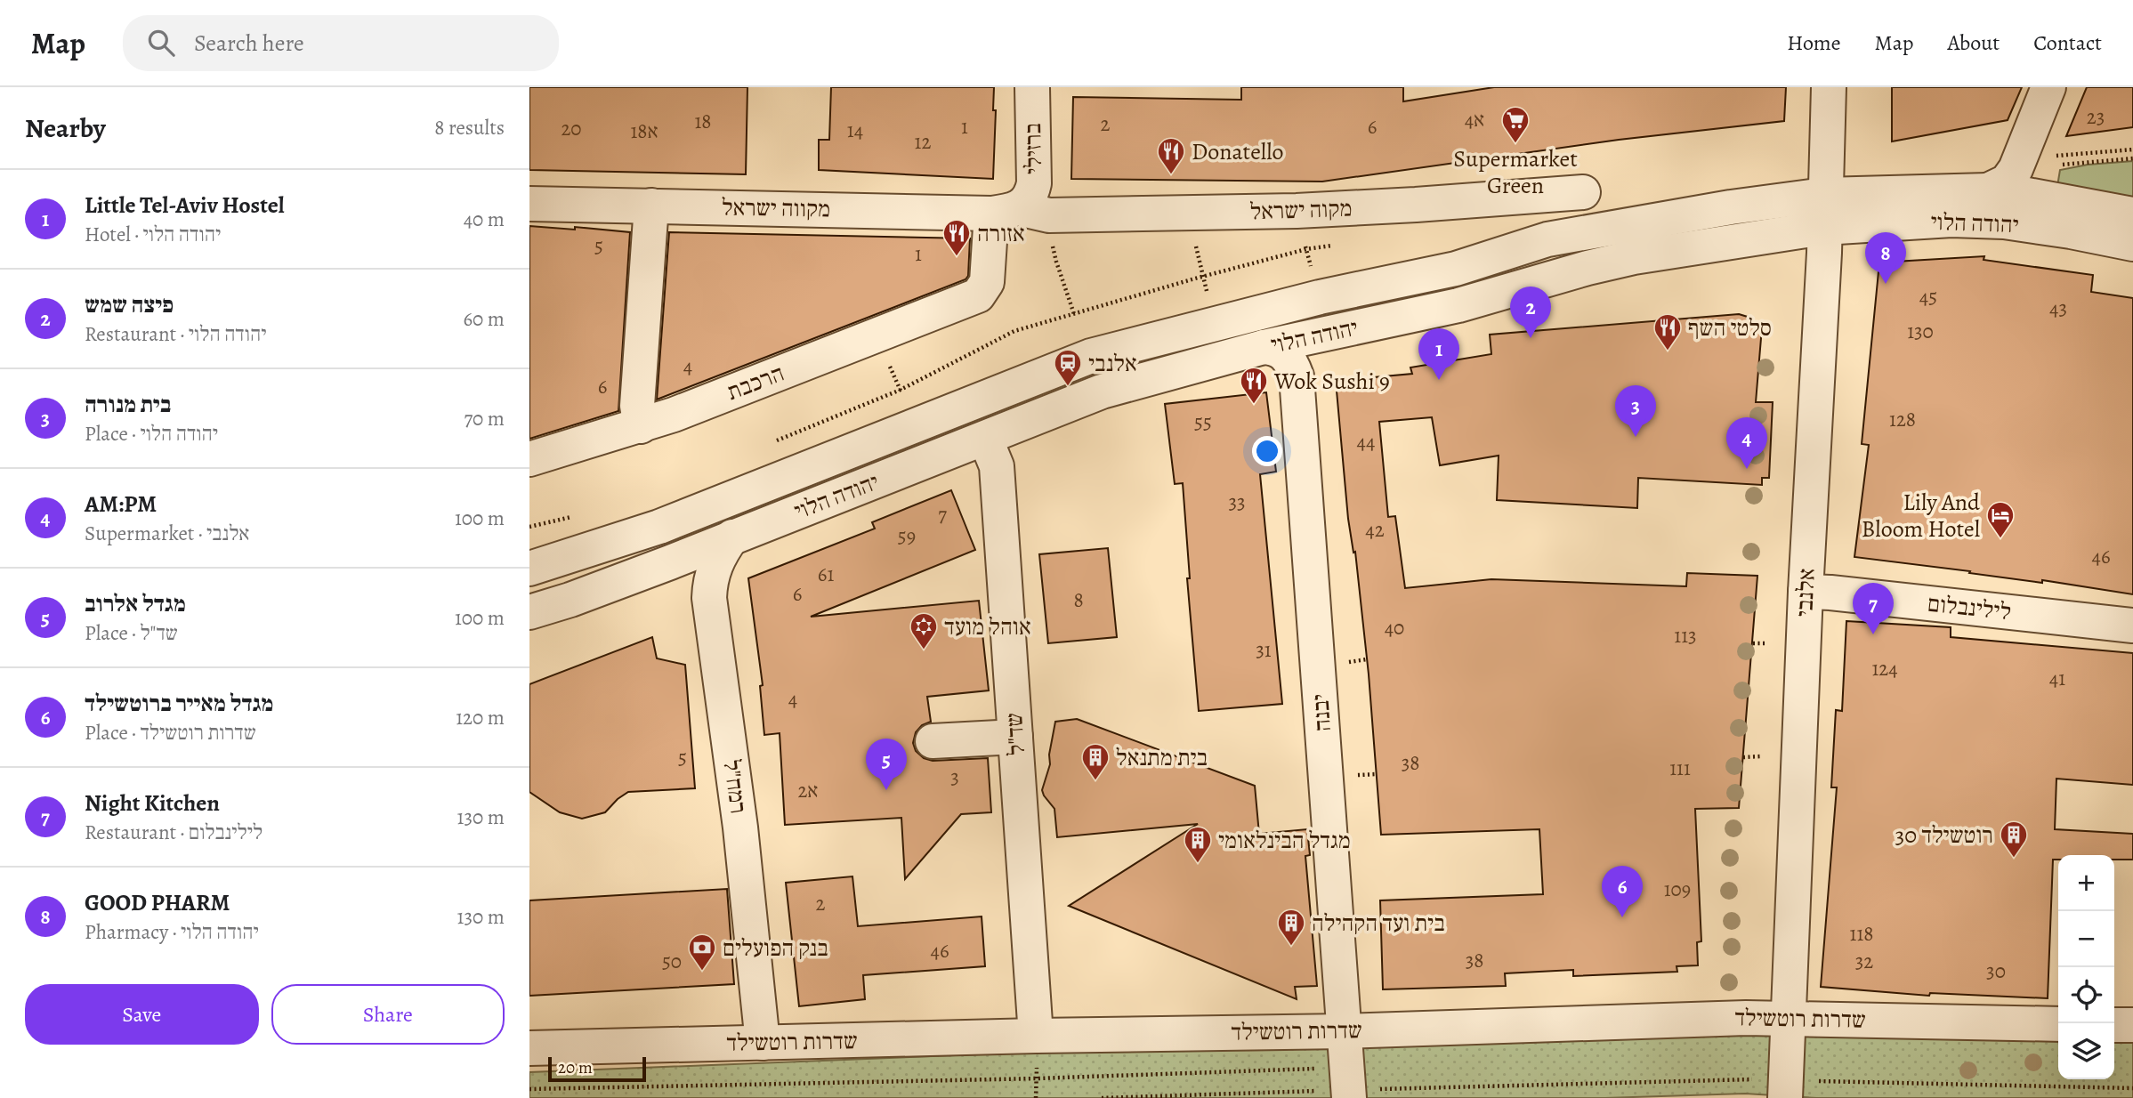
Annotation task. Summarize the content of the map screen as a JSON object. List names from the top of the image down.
{
  "streets": {
    "street": [
      "ברזילי",
      "מקווה ישראל",
      "מקוה ישראל",
      "יהודה הלוי",
      "הרכבת",
      "אלנבי",
      "לילינבלום",
      "יבנה",
      "שד\"ל",
      "רמח\"ל",
      "שדרות רוטשילד"
    ]
  },
  "crossings": [
    ["ברזילי", "מקווה ישראל"],
    ["ברזילי", "מקוה ישראל"],
    ["ברזילי", "הרכבת"],
    ["מקווה ישראל", "מקוה ישראל"],
    ["יהודה הלוי", "אלנבי"],
    ["יהודה הלוי", "יבנה"],
    ["יהודה הלוי", "שד\"ל"],
    ["יהודה הלוי", "רמח\"ל"],
    ["אלנבי", "לילינבלום"],
    ["אלנבי", "שדרות רוטשילד"],
    ["יבנה", "שדרות רוטשילד"],
    ["שד\"ל", "שדרות רוטשילד"],
    ["רמח\"ל", "שדרות רוטשילד"]
  ],
  "places": {
    "supermarket": ["Supermarket Green"],
    "restaurant": [
      "Donatello",
      "אזורה",
      "סלטי השף",
      "Wok Sushi 9"
    ],
    "station": ["אלנבי"],
    "hotel": ["Lily And Bloom Hotel"],
    "synagogue": ["אוהל מועד"],
    "building": [
      "בית מתנאל",
      "רוטשילד 30",
      "מגדל הבינלאומי",
      "בית ועד הקהילה"
    ],
    "bank": ["בנק הפועלים"]
  },
  "house_numbers": [
    "23",
    "4א",
    "18",
    "2",
    "1",
    "6",
    "20",
    "14",
    "18א",
    "12",
    "5",
    "1",
    "45",
    "43",
    "130",
    "4",
    "6",
    "128",
    "55",
    "44",
    "33",
    "7",
    "42",
    "59",
    "46",
    "61",
    "6",
    "8",
    "40",
    "113",
    "31",
    "124",
    "41",
    "4",
    "5",
    "38",
    "111",
    "3",
    "2א",
    "109",
    "2",
    "118",
    "46",
    "38",
    "50",
    "32",
    "30"
  ],
  "scale_bar": "20 m",
  "page": {
    "header": "Map",
    "search": "Search here",
    "nav": [
      "Home",
      "Map",
      "About",
      "Contact"
    ],
    "heading": ["Nearby", "8 results"],
    "list": [
      {
        "mark": "1",
        "name": "Little Tel-Aviv Hostel",
        "note": "Hotel · יהודה הלוי",
        "value": "40 m"
      },
      {
        "mark": "2",
        "name": "פיצה שמש",
        "note": "Restaurant · יהודה הלוי",
        "value": "60 m"
      },
      {
        "mark": "3",
        "name": "בית מנורה",
        "note": "Place · יהודה הלוי",
        "value": "70 m"
      },
      {
        "mark": "4",
        "name": "AM:PM",
        "note": "Supermarket · אלנבי",
        "value": "100 m"
      },
      {
        "mark": "5",
        "name": "מגדל אלרוב",
        "note": "Place · שד\"ל",
        "value": "100 m"
      },
      {
        "mark": "6",
        "name": "מגדל מאייר ברוטשילד",
        "note": "Place · שדרות רוטשילד",
        "value": "120 m"
      },
      {
        "mark": "7",
        "name": "Night Kitchen",
        "note": "Restaurant · לילינבלום",
        "value": "130 m"
      },
      {
        "mark": "8",
        "name": "GOOD PHARM",
        "note": "Pharmacy · יהודה הלוי",
        "value": "130 m"
      }
    ],
    "pins": [
      "8",
      "2",
      "1",
      "3",
      "4",
      "7",
      "5",
      "6"
    ],
    "map_buttons": ["+", "−"],
    "buttons": ["Save", "Share"],
    "scale": "20 m"
  }
}
